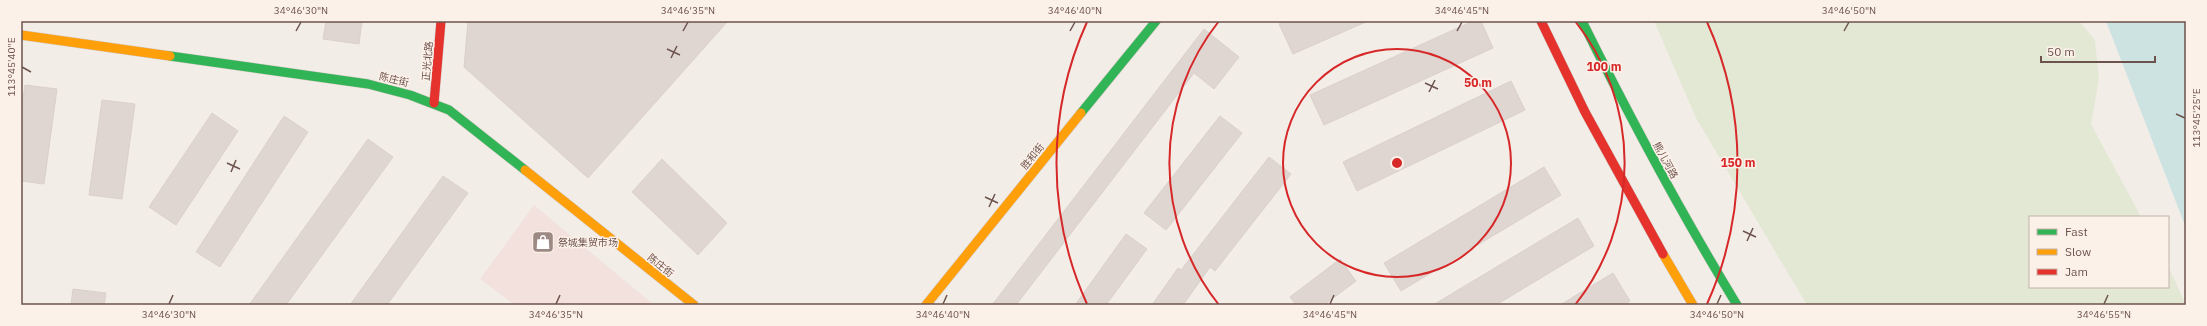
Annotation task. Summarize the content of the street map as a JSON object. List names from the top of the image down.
{
  "streets": {
    "street": [
      "正光北路",
      "陈庄街",
      "胜和街",
      "熊儿河路"
    ]
  },
  "crossings": [
    ["正光北路", "陈庄街"]
  ],
  "places": {
    "shop": ["祭城集贸市场"]
  },
  "legend": ["Fast", "Slow", "Jam"],
  "scale_bar": "50 m",
  "coordinates": [
    "34°46'30\"N",
    "34°46'35\"N",
    "34°46'40\"N",
    "34°46'45\"N",
    "34°46'50\"N",
    "113°45'40\"E",
    "113°45'25\"E",
    "34°46'55\"N"
  ],
  "rings": ["100 m", "50 m", "150 m"]
}
